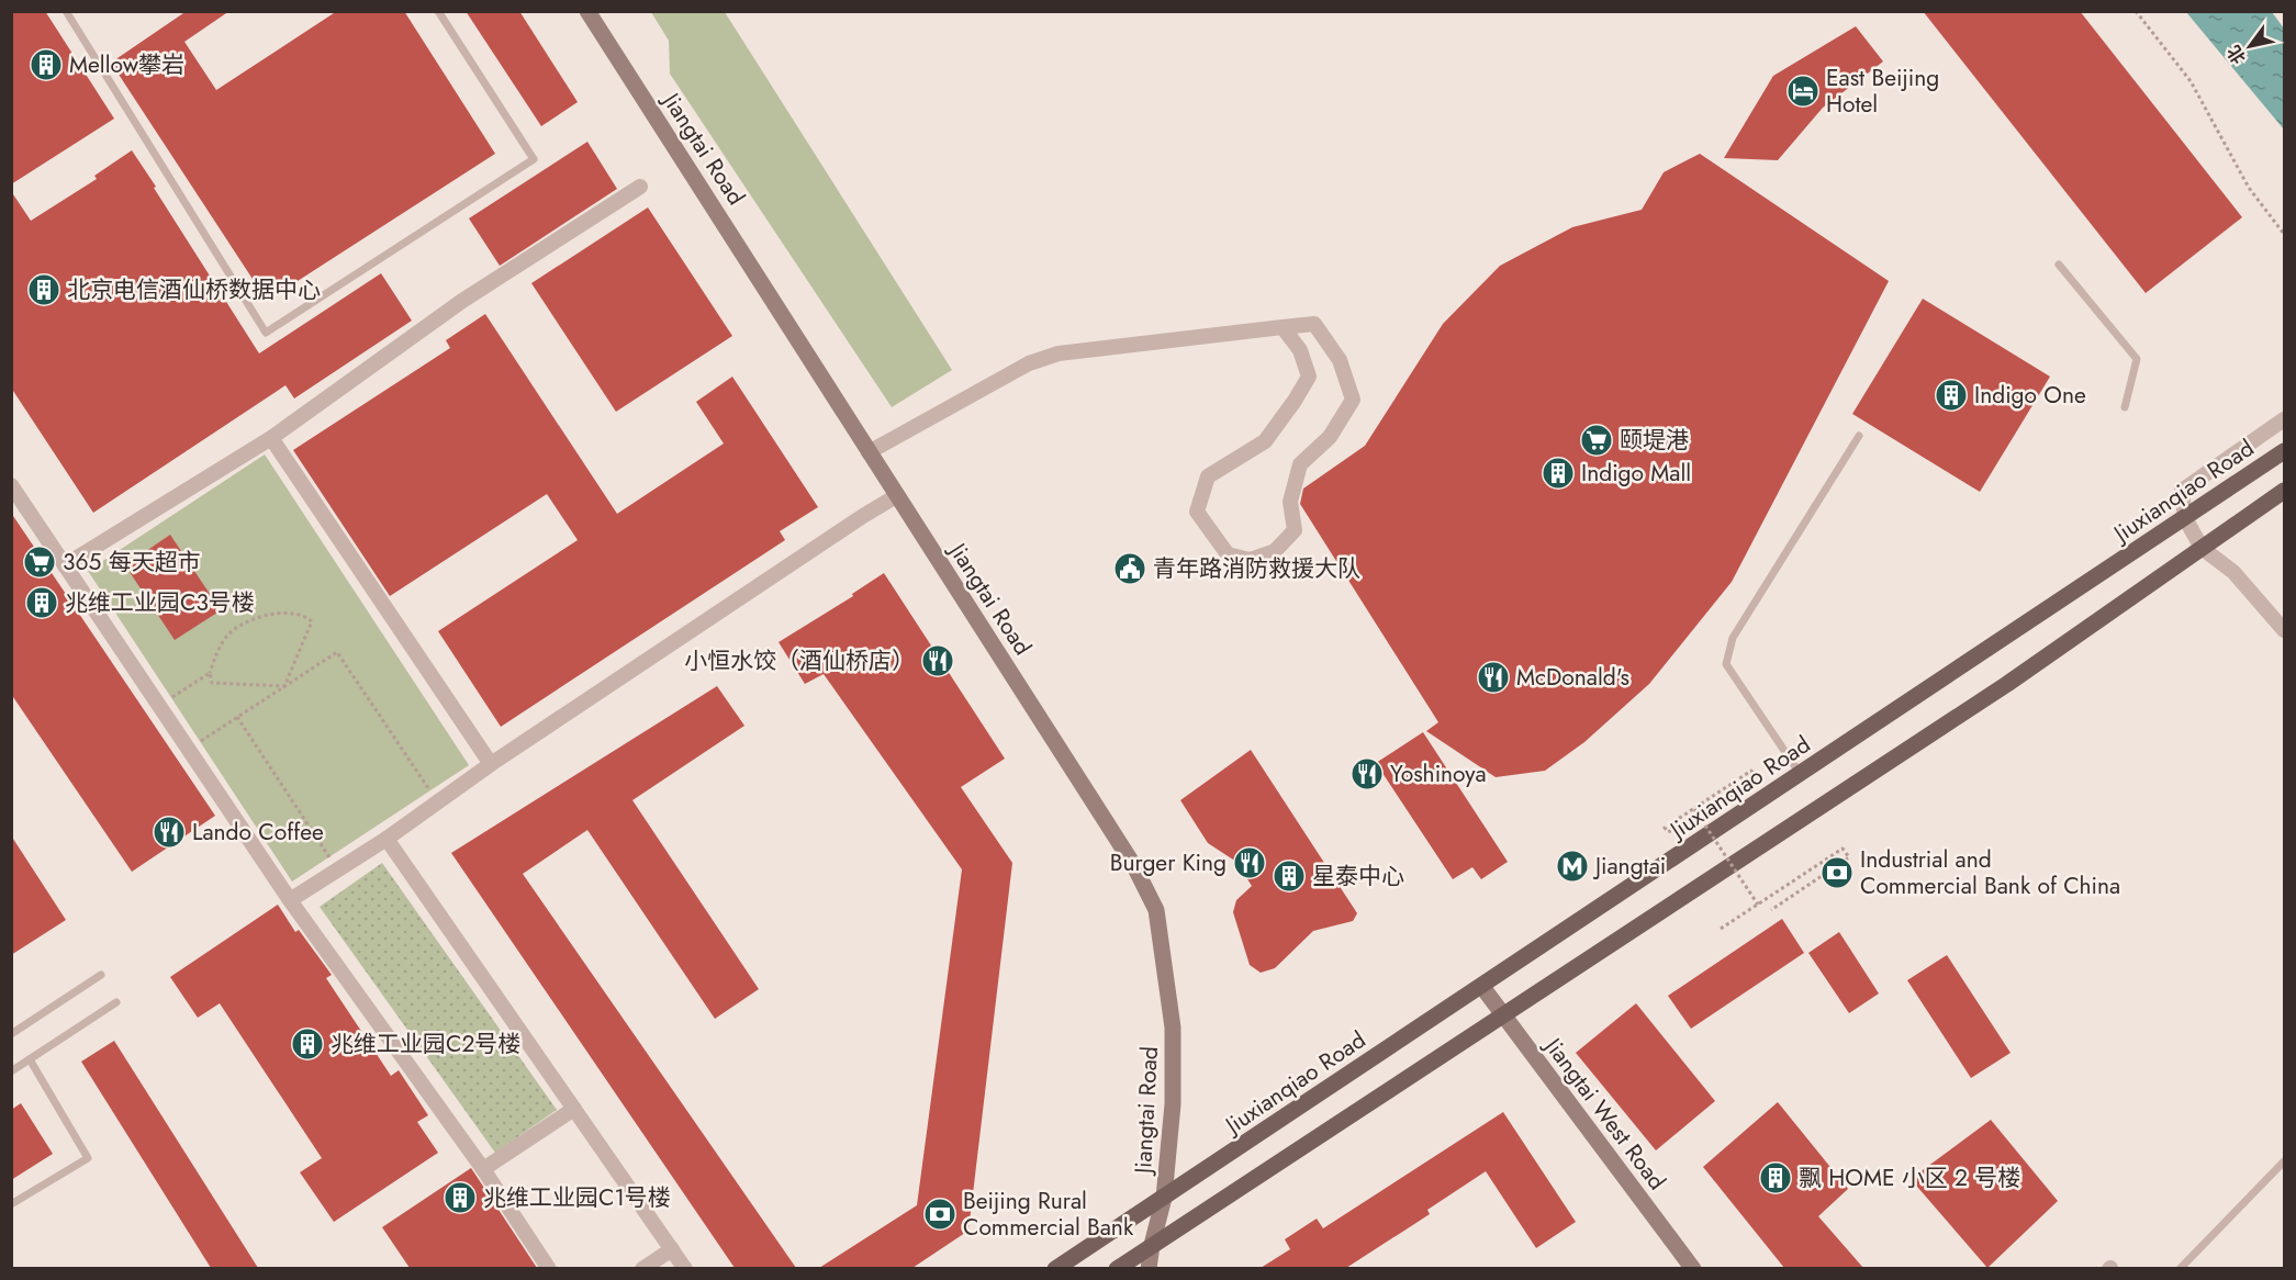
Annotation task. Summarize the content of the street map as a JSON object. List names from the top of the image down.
{
  "streets": {
    "main road": ["Jiangtai Road", "Jiuxianqiao Road", "Jiangtai West Road"]
  },
  "crossings": [
    ["Jiangtai Road", "Jiuxianqiao Road"],
    ["Jiuxianqiao Road", "Jiangtai West Road"]
  ],
  "places": {
    "building": [
      "Mellow攀岩",
      "北京电信酒仙桥数据中心",
      "Indigo One",
      "Indigo Mall",
      "兆维工业园C3号楼",
      "星泰中心",
      "兆维工业园C2号楼",
      "飘 HOME 小区 2 号楼",
      "兆维工业园C1号楼"
    ],
    "hotel": ["East Beijing Hotel"],
    "supermarket": ["颐堤港", "365 每天超市"],
    "public building": ["青年路消防救援大队"],
    "restaurant": [
      "小恒水饺（酒仙桥店）",
      "McDonald's",
      "Yoshinoya",
      "Lando Coffee",
      "Burger King"
    ],
    "metro station": ["Jiangtai"],
    "bank": ["Industrial and Commercial Bank of China", "Beijing Rural Commercial Bank"]
  },
  "north": "bottom left"
}
